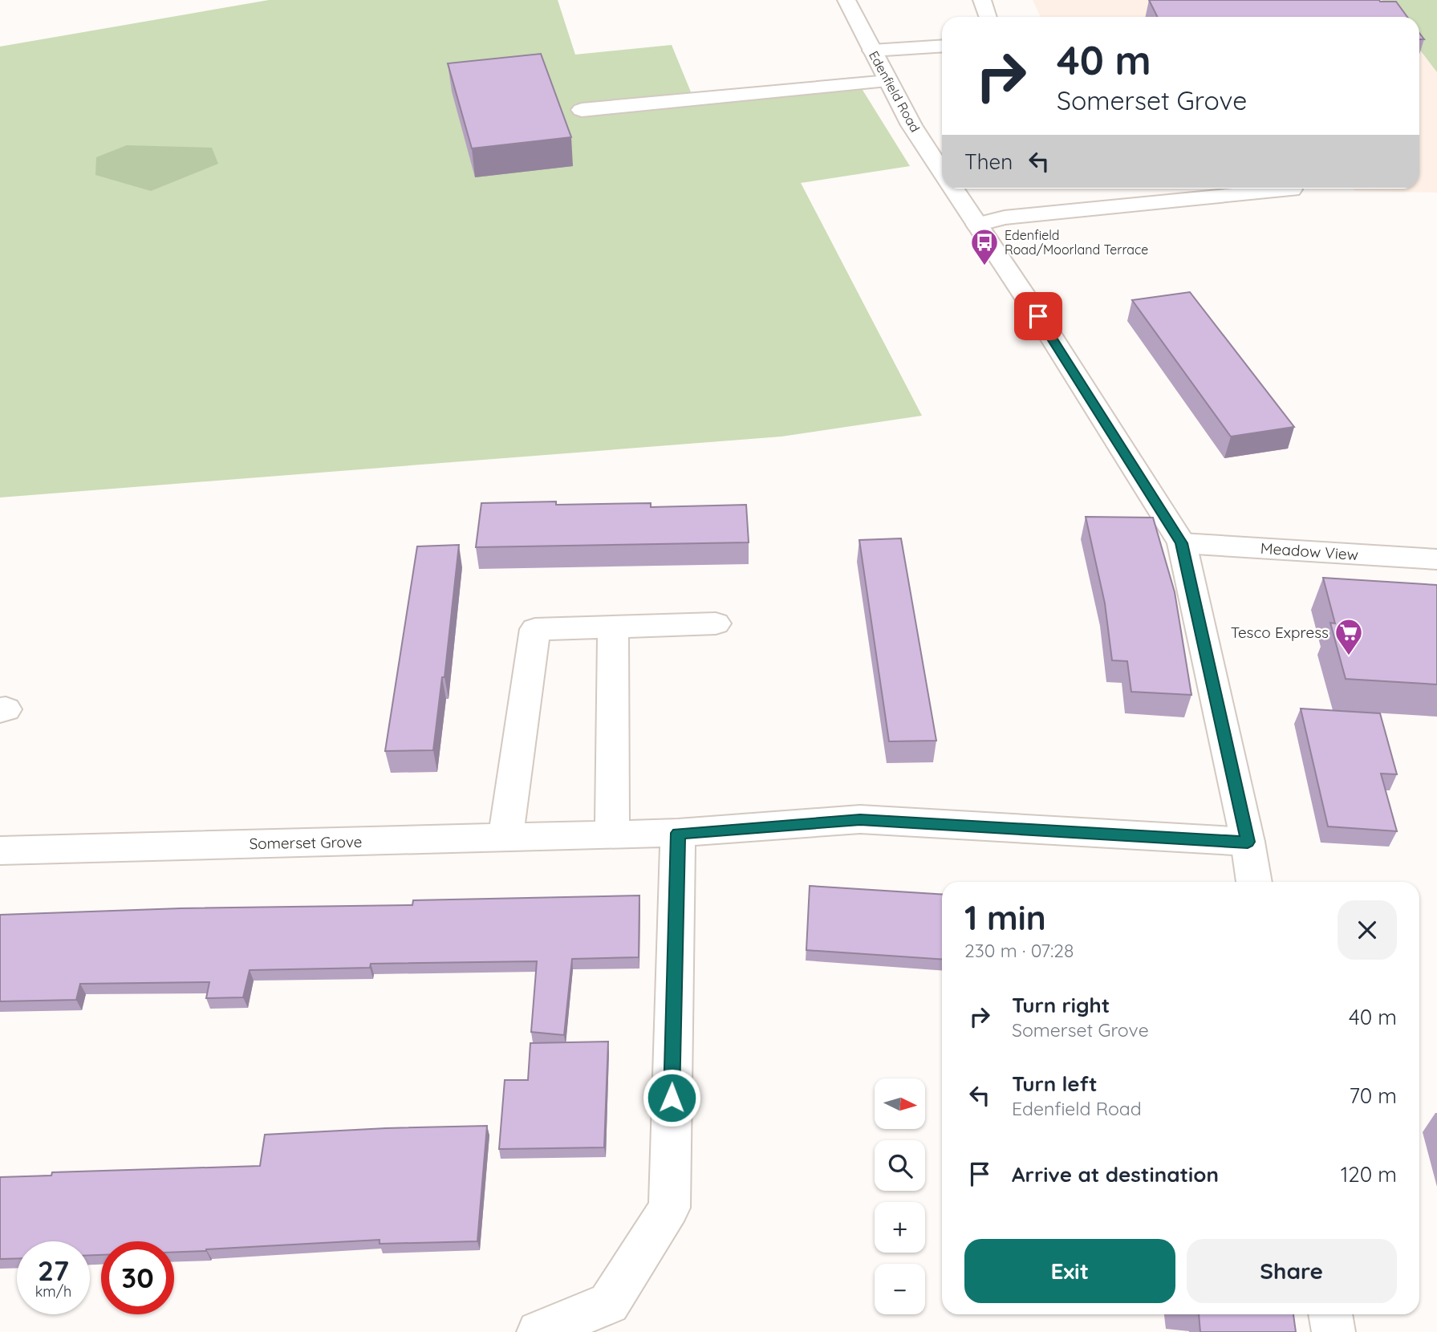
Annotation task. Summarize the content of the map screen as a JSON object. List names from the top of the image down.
{
  "streets": {
    "street": ["Edenfield Road", "Meadow View", "Somerset Grove"]
  },
  "crossings": [
    ["Edenfield Road", "Meadow View"],
    ["Edenfield Road", "Somerset Grove"]
  ],
  "places": {
    "bus stop": ["Edenfield Road/Moorland Terrace"],
    "supermarket": ["Tesco Express"]
  },
  "north": "right",
  "page": {
    "turn": ["40 m", "Somerset Grove"],
    "then": "Then",
    "heading": ["1 min", "230 m · 07:28"],
    "list": [
      {
        "name": "Turn right",
        "note": "Somerset Grove",
        "value": "40 m"
      },
      {
        "name": "Turn left",
        "note": "Edenfield Road",
        "value": "70 m"
      },
      {
        "name": "Arrive at destination",
        "value": "120 m"
      }
    ],
    "map_buttons": ["+", "−"],
    "buttons": ["Exit", "Share"],
    "speed": "27 km/h",
    "limit": "30"
  }
}
